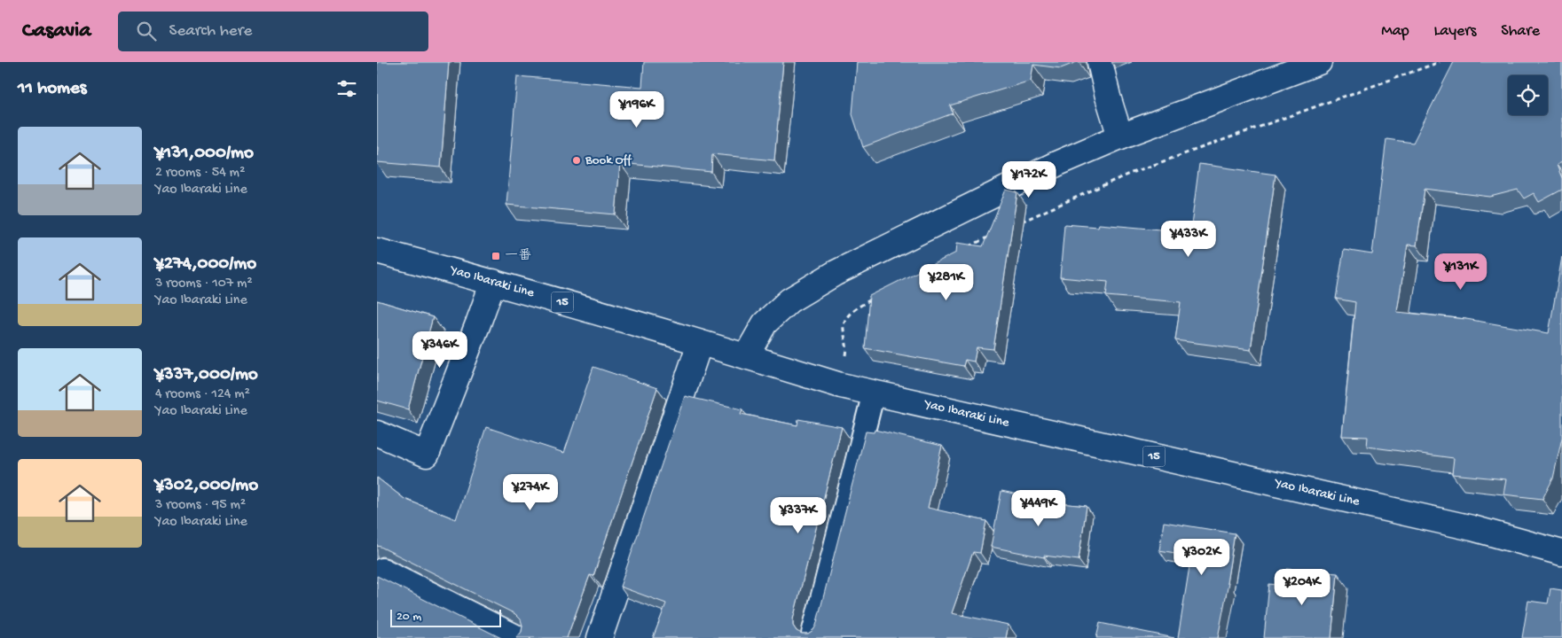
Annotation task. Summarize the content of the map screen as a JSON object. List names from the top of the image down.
{
  "streets": {
    "street": ["Yao Ibaraki Line", "15"]
  },
  "places": {
    "other": ["Book Off"],
    "transit": ["一番"]
  },
  "scale_bar": "20 m",
  "page": {
    "header": "Casavia",
    "search": "Search here",
    "nav": ["Map", "Layers", "Share"],
    "heading": "11 homes",
    "price": [
      "¥196K",
      "¥172K",
      "¥433K",
      "¥131K",
      "¥281K",
      "¥346K",
      "¥274K",
      "¥449K",
      "¥337K",
      "¥302K",
      "¥204K"
    ],
    "list": [
      {
        "name": "¥131,000/mo",
        "note": "2 rooms · 54 m² · Yao Ibaraki Line"
      },
      {
        "name": "¥274,000/mo",
        "note": "3 rooms · 107 m² · Yao Ibaraki Line"
      },
      {
        "name": "¥337,000/mo",
        "note": "4 rooms · 124 m² · Yao Ibaraki Line"
      },
      {
        "name": "¥302,000/mo",
        "note": "3 rooms · 95 m² · Yao Ibaraki Line"
      }
    ],
    "scale": "20 m"
  }
}
